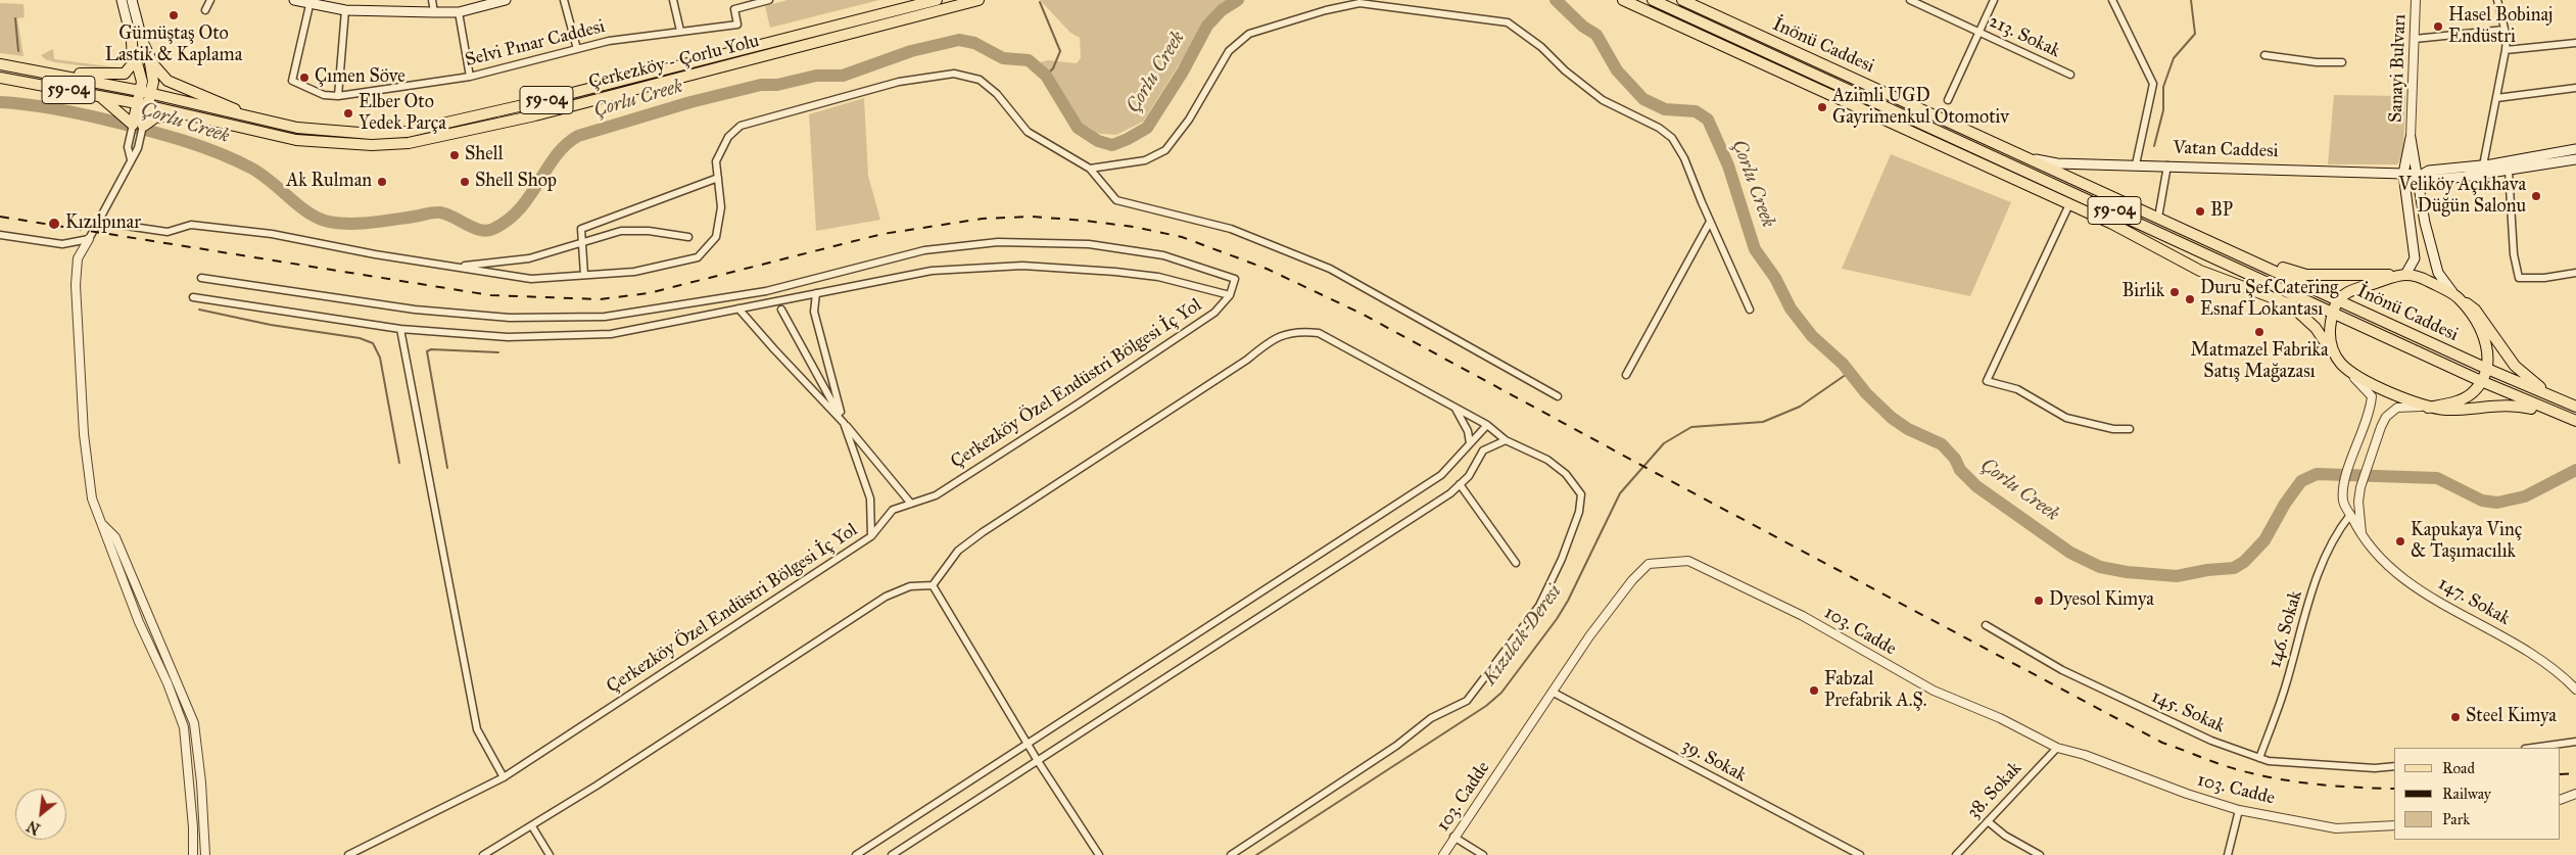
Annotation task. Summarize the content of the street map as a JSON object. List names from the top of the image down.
{
  "streets": {
    "main road": [
      "İnönü Caddesi",
      "Çerkezköy - Çorlu Yolu",
      "59-04",
      "Vatan Caddesi"
    ],
    "street": [
      "213. Sokak",
      "Selvi Pınar Caddesi",
      "Sanayi Bulvarı",
      "Çerkezköy Özel Endüstri Bölgesi İç Yol",
      "147. Sokak",
      "146. Sokak",
      "103. Cadde",
      "145. Sokak",
      "39. Sokak",
      "38. Sokak"
    ]
  },
  "crossings": [
    ["İnönü Caddesi", "Vatan Caddesi"],
    ["Çerkezköy - Çorlu Yolu", "59-04"],
    ["147. Sokak", "146. Sokak"],
    ["146. Sokak", "145. Sokak"],
    ["103. Cadde", "39. Sokak"],
    ["103. Cadde", "38. Sokak"]
  ],
  "water": ["Çorlu Creek", "Kızılcık Deresi"],
  "places": [
    "Gümüştaş Oto Lastik & Kaplama",
    "Hasel Bobinaj Endüstri",
    "Çımen Söve",
    "Azimli UGD Gayrimenkul Otomotiv",
    "Elber Oto Yedek Parça",
    "Shell",
    "Ak Rulman",
    "Shell Shop",
    "Veliköy Açıkhava Düğün Salonu",
    "BP",
    "Kızılpınar",
    "Birlik",
    "Duru Şef Catering Esnaf Lokantası",
    "Matmazel Fabrika Satış Mağazası",
    "Kapukaya Vinç & Taşımacılık",
    "Dyesol Kimya",
    "Fabzal Prefabrik A.Ş.",
    "Steel Kimya"
  ],
  "legend": ["Road", "Railway", "Park"],
  "north": "bottom left"
}
